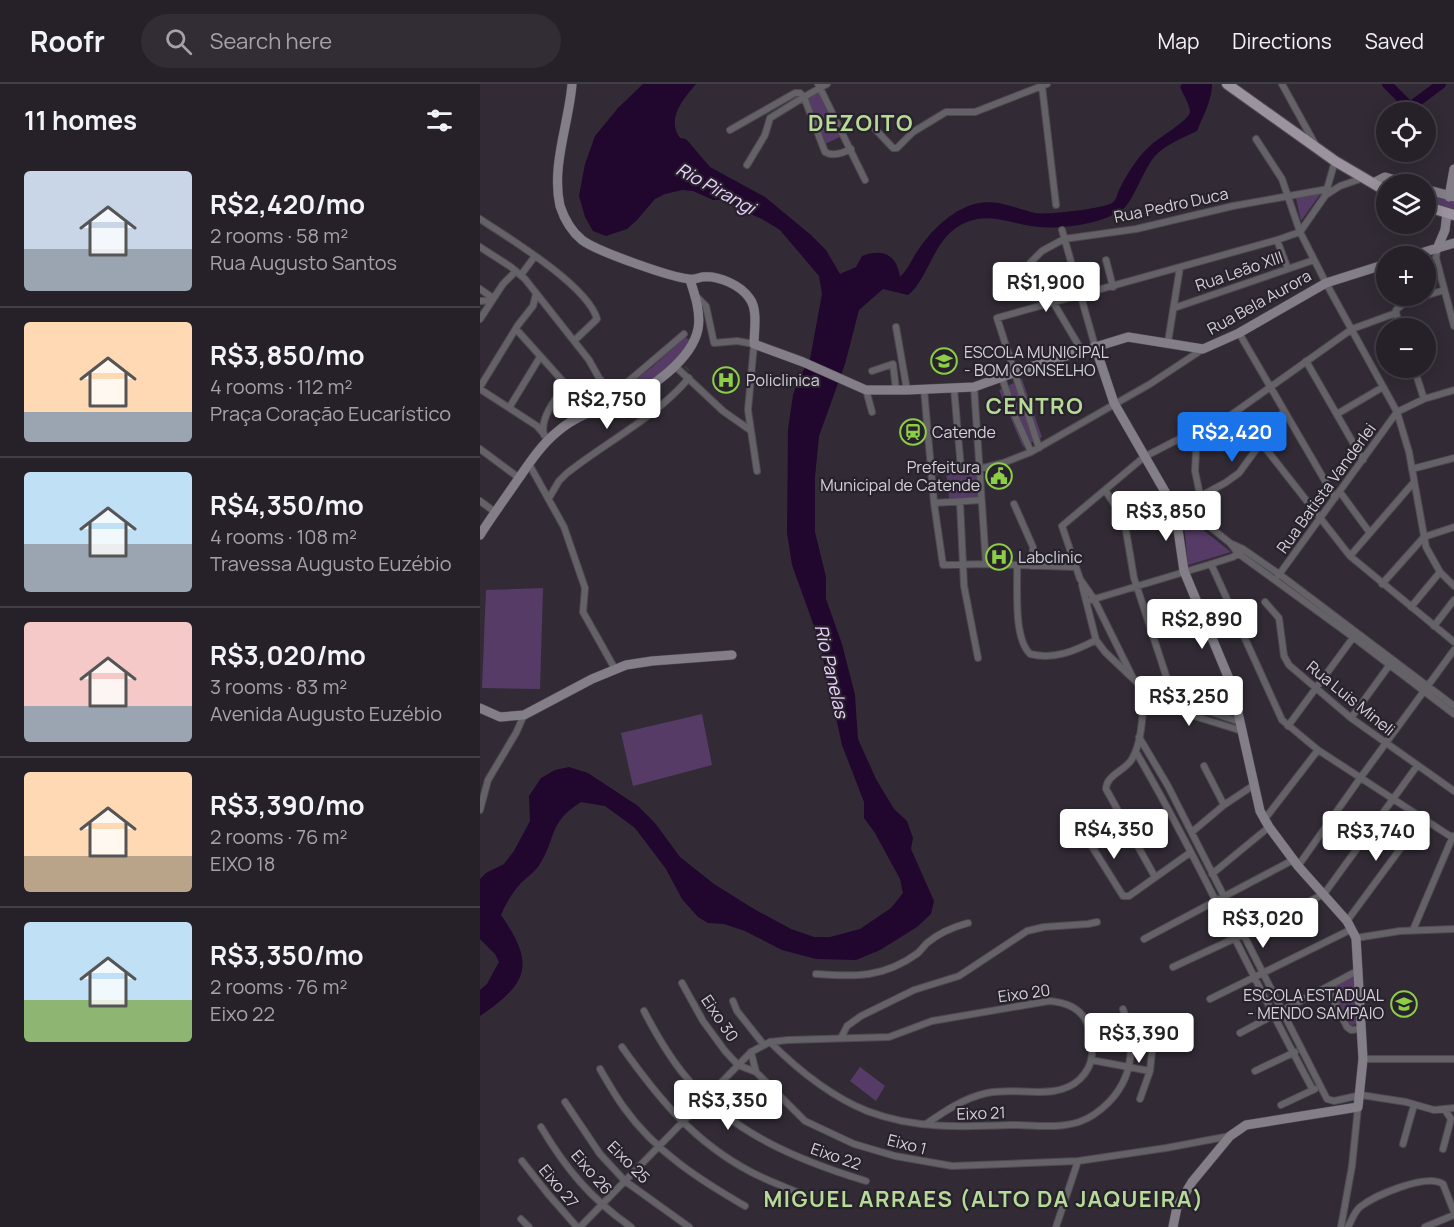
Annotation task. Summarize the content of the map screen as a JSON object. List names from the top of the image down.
{
  "streets": {
    "street": [
      "Rua Pedro Duca",
      "Rua Leão XIII",
      "Rua Bela Aurora",
      "Rua Batista Vanderlei",
      "Rua Luis Mineli",
      "Eixo 20",
      "Eixo 30",
      "Eixo 21",
      "Eixo 1",
      "Eixo 22",
      "Eixo 25",
      "Eixo 26",
      "Eixo 27"
    ]
  },
  "crossings": [
    ["Eixo 20", "Eixo 21"]
  ],
  "districts": ["DEZOITO", "CENTRO", "MIGUEL ARRAES (ALTO DA JAQUEIRA)"],
  "water": ["Rio Pirangi", "Rio Panelas"],
  "places": {
    "school or university": ["ESCOLA MUNICIPAL - BOM CONSELHO", "ESCOLA ESTADUAL - MENDO SAMPAIO"],
    "hospital": ["Policlinica", "Labclinic"],
    "station": ["Catende"],
    "public building": ["Prefeitura Municipal de Catende"]
  },
  "page": {
    "header": "Roofr",
    "search": "Search here",
    "nav": ["Map", "Directions", "Saved"],
    "heading": "11 homes",
    "map_buttons": ["+", "−"],
    "list": [
      {
        "name": "R$2,420/mo",
        "note": "2 rooms · 58 m² · Rua Augusto Santos"
      },
      {
        "name": "R$3,850/mo",
        "note": "4 rooms · 112 m² · Praça Coração Eucarístico"
      },
      {
        "name": "R$4,350/mo",
        "note": "4 rooms · 108 m² · Travessa Augusto Euzébio"
      },
      {
        "name": "R$3,020/mo",
        "note": "3 rooms · 83 m² · Avenida Augusto Euzébio"
      },
      {
        "name": "R$3,390/mo",
        "note": "2 rooms · 76 m² · EIXO 18"
      },
      {
        "name": "R$3,350/mo",
        "note": "2 rooms · 76 m² · Eixo 22"
      }
    ],
    "price": [
      "R$1,900",
      "R$2,750",
      "R$2,420",
      "R$3,850",
      "R$2,890",
      "R$3,250",
      "R$4,350",
      "R$3,740",
      "R$3,020",
      "R$3,390",
      "R$3,350"
    ]
  }
}
